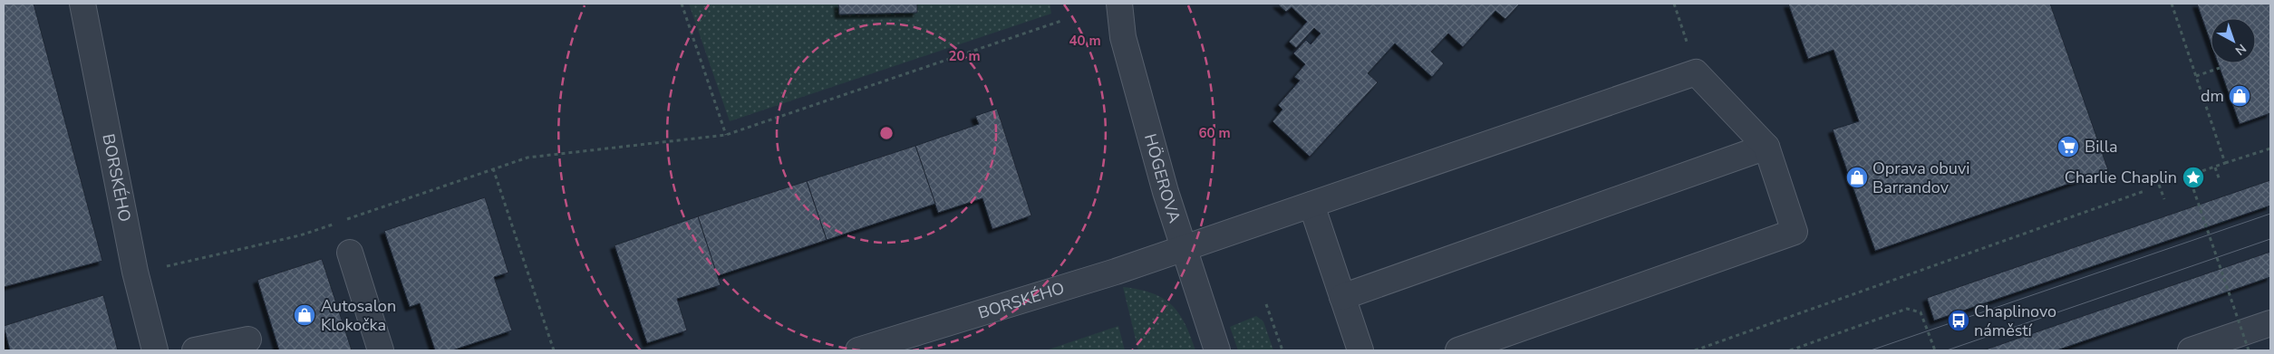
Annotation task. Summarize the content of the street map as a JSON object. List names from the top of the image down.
{
  "streets": {
    "street": ["BORSKÉHO", "HÖGEROVA"]
  },
  "crossings": [
    ["BORSKÉHO", "HÖGEROVA"]
  ],
  "places": {
    "shop": ["dm", "Oprava obuvi Barrandov", "Autosalon Klokočka"],
    "supermarket": ["Billa"],
    "place": ["Charlie Chaplin"],
    "bus stop": ["Chaplinovo náměstí"]
  },
  "north": "bottom right",
  "rings": ["40 m", "20 m", "60 m"]
}
